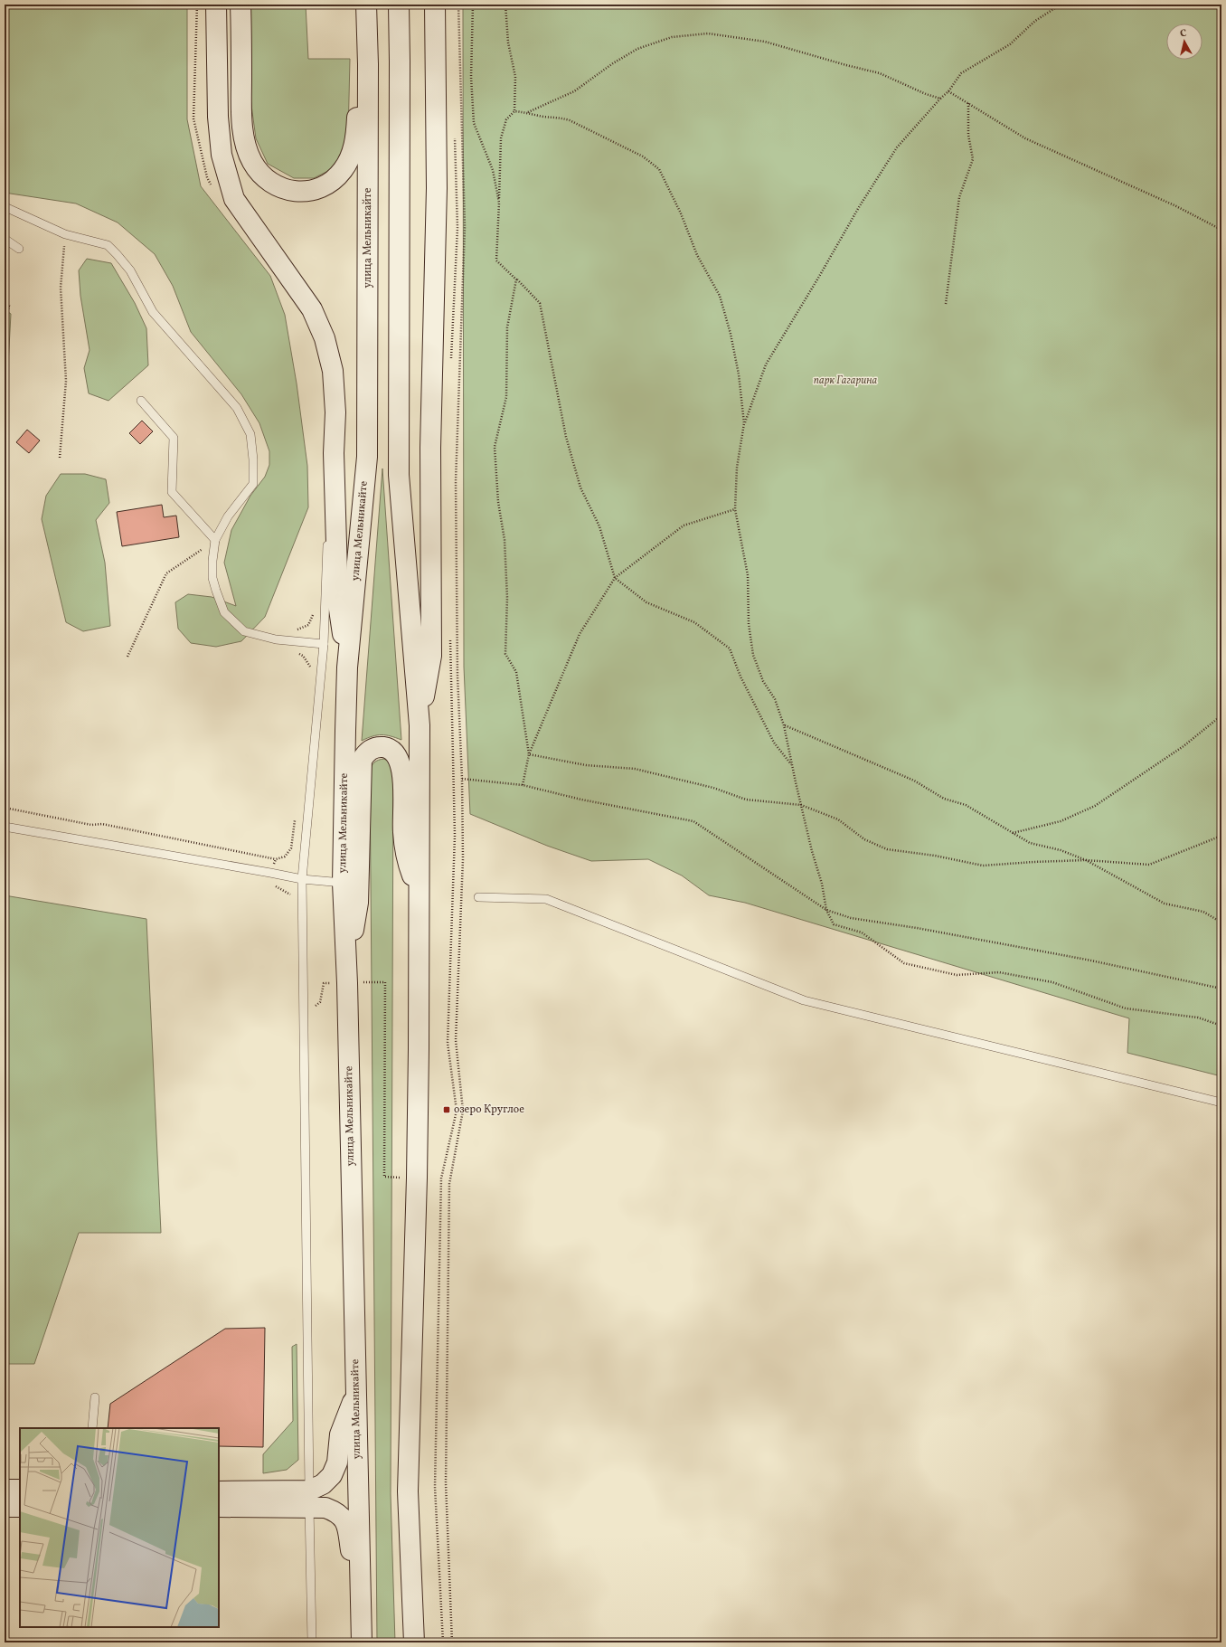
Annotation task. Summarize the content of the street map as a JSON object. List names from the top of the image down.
{
  "streets": {
    "main road": ["улица Мельникайте"]
  },
  "parks": ["парк Гагарина"],
  "places": {
    "transit": ["озеро Круглое"]
  },
  "north": "top"
}
